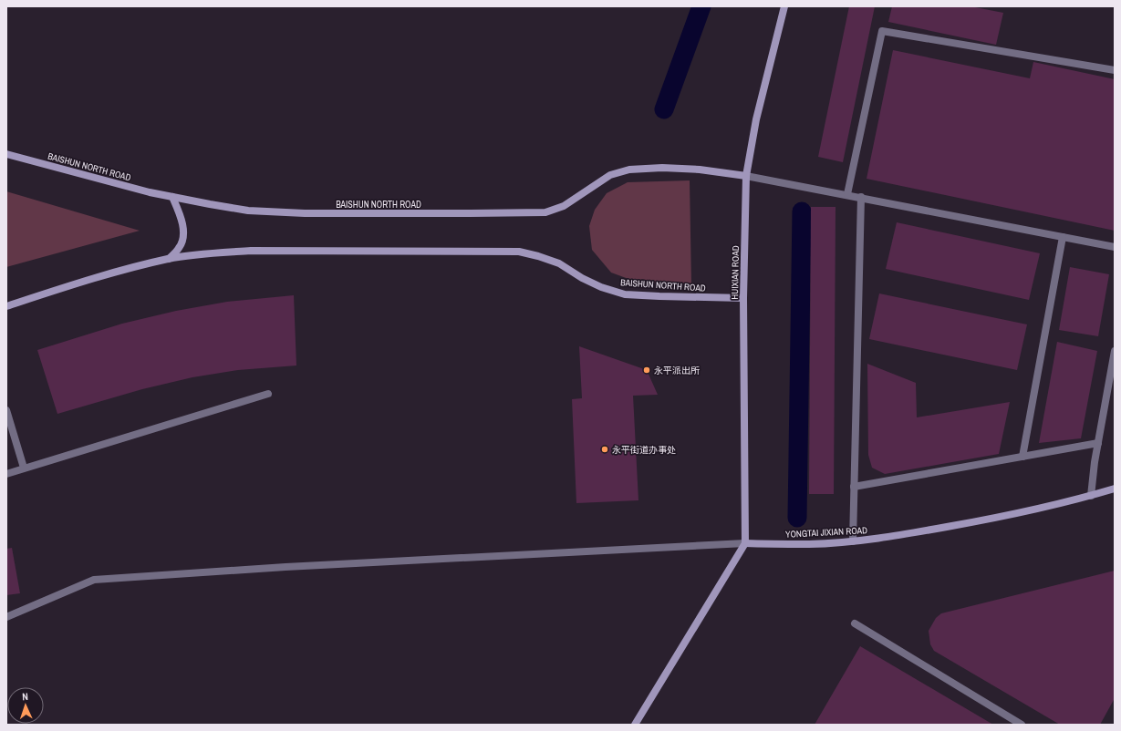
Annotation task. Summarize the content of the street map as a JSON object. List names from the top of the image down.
{
  "streets": {
    "street": ["BAISHUN NORTH ROAD", "HUIXIAN ROAD", "YONGTAI JIXIAN ROAD"]
  },
  "crossings": [
    ["BAISHUN NORTH ROAD", "HUIXIAN ROAD"],
    ["HUIXIAN ROAD", "YONGTAI JIXIAN ROAD"]
  ],
  "places": ["永平派出所", "永平街道办事处"],
  "north": "top"
}
